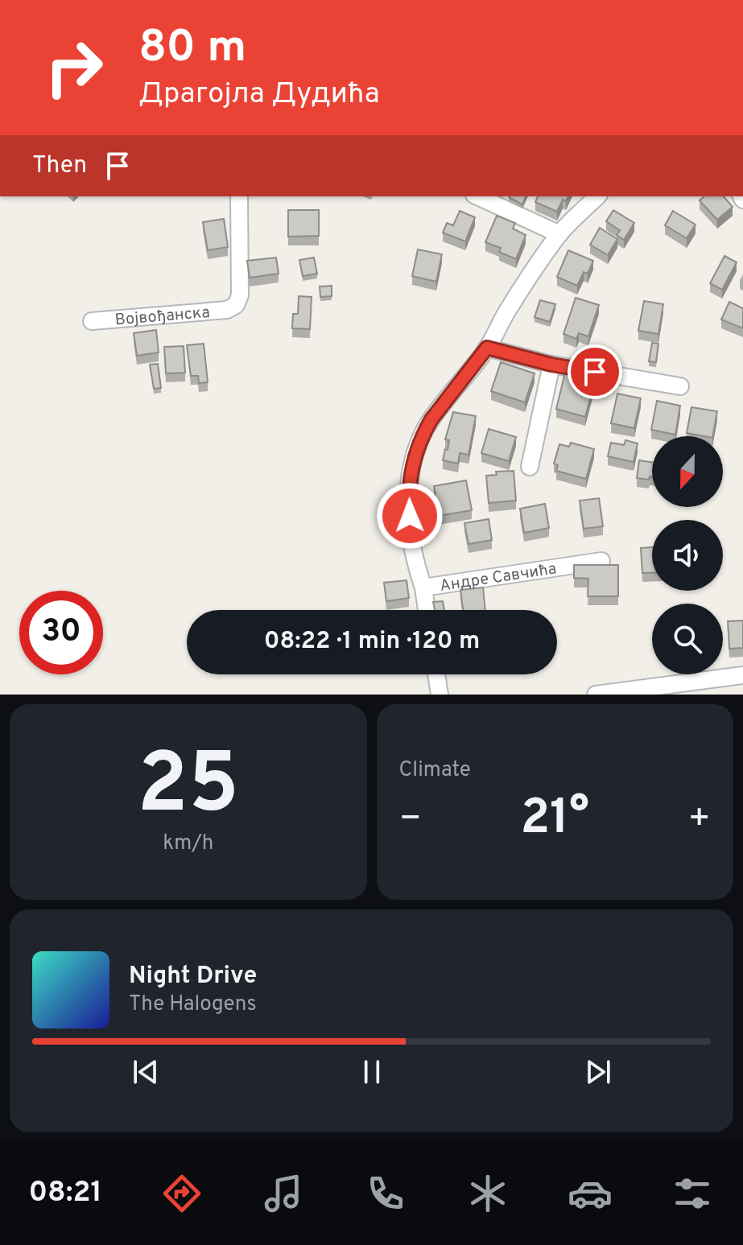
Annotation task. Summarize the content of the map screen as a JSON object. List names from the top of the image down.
{
  "streets": {
    "street": ["Војвођанска", "Андре Савчића"]
  },
  "north": "bottom",
  "page": {
    "turn": ["80 m", "Драгојла Дудића"],
    "then": "Then",
    "limit": "30",
    "trip": "08:22 · 1 min · 120 m",
    "tile": [
      ["25", "km/h"],
      "Climate"
    ],
    "heat": ["−", "21°", "+"],
    "song": ["Night Drive", "The Halogens"],
    "tabs": "08:21"
  }
}
